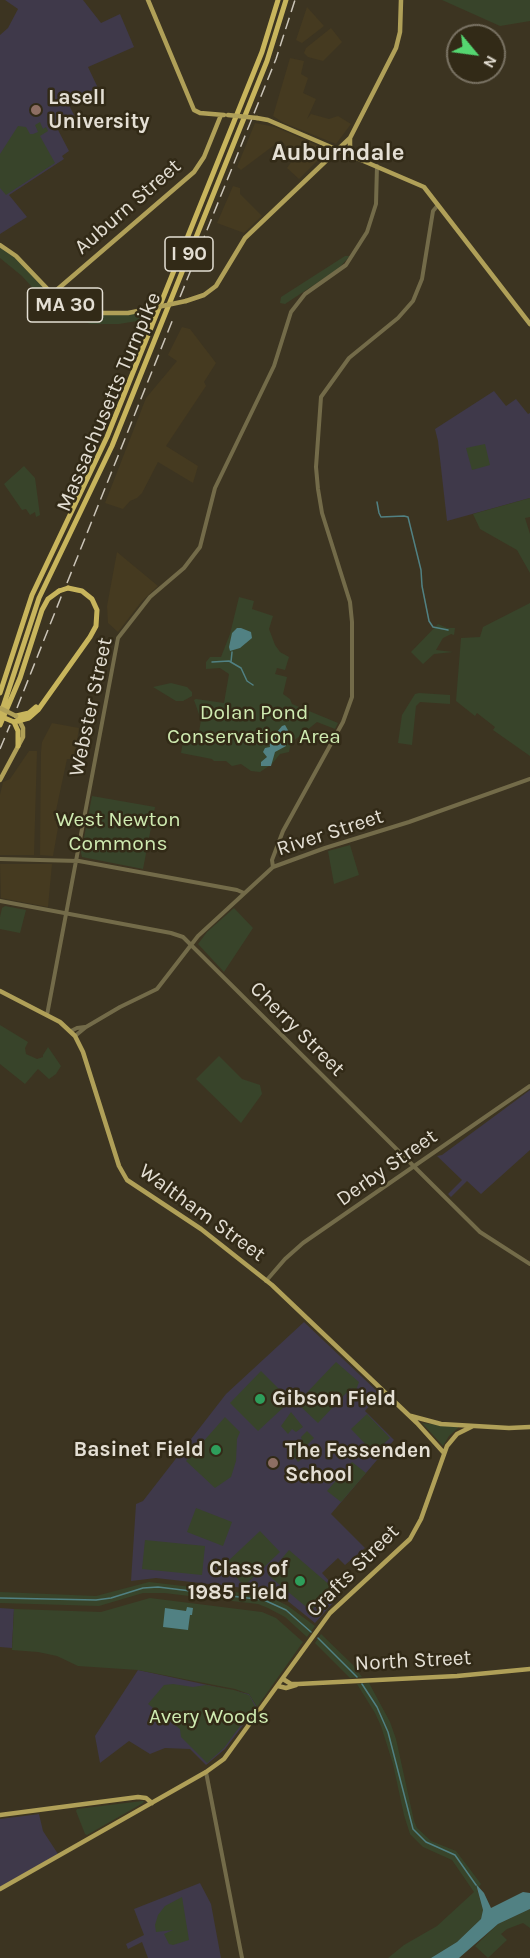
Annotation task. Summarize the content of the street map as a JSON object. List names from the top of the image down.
{
  "streets": {
    "highway": ["I 90", "Massachusetts Turnpike"],
    "main road": [
      "Auburn Street",
      "MA 30",
      "Waltham Street",
      "Crafts Street",
      "North Street"
    ],
    "street": [
      "Webster Street",
      "River Street",
      "Cherry Street",
      "Derby Street"
    ]
  },
  "crossings": [
    ["Auburn Street", "MA 30"],
    ["Webster Street", "Cherry Street"],
    ["River Street", "Cherry Street"],
    ["River Street", "Waltham Street"],
    ["Cherry Street", "Derby Street"],
    ["Derby Street", "Waltham Street"],
    ["Waltham Street", "Crafts Street"],
    ["Crafts Street", "North Street"]
  ],
  "districts": ["Auburndale"],
  "parks": ["Dolan Pond Conservation Area", "West Newton Commons", "Avery Woods"],
  "places": [
    "Lasell University",
    "Gibson Field",
    "Basinet Field",
    "The Fessenden School",
    "Class of 1985 Field"
  ],
  "north": "bottom right"
}
